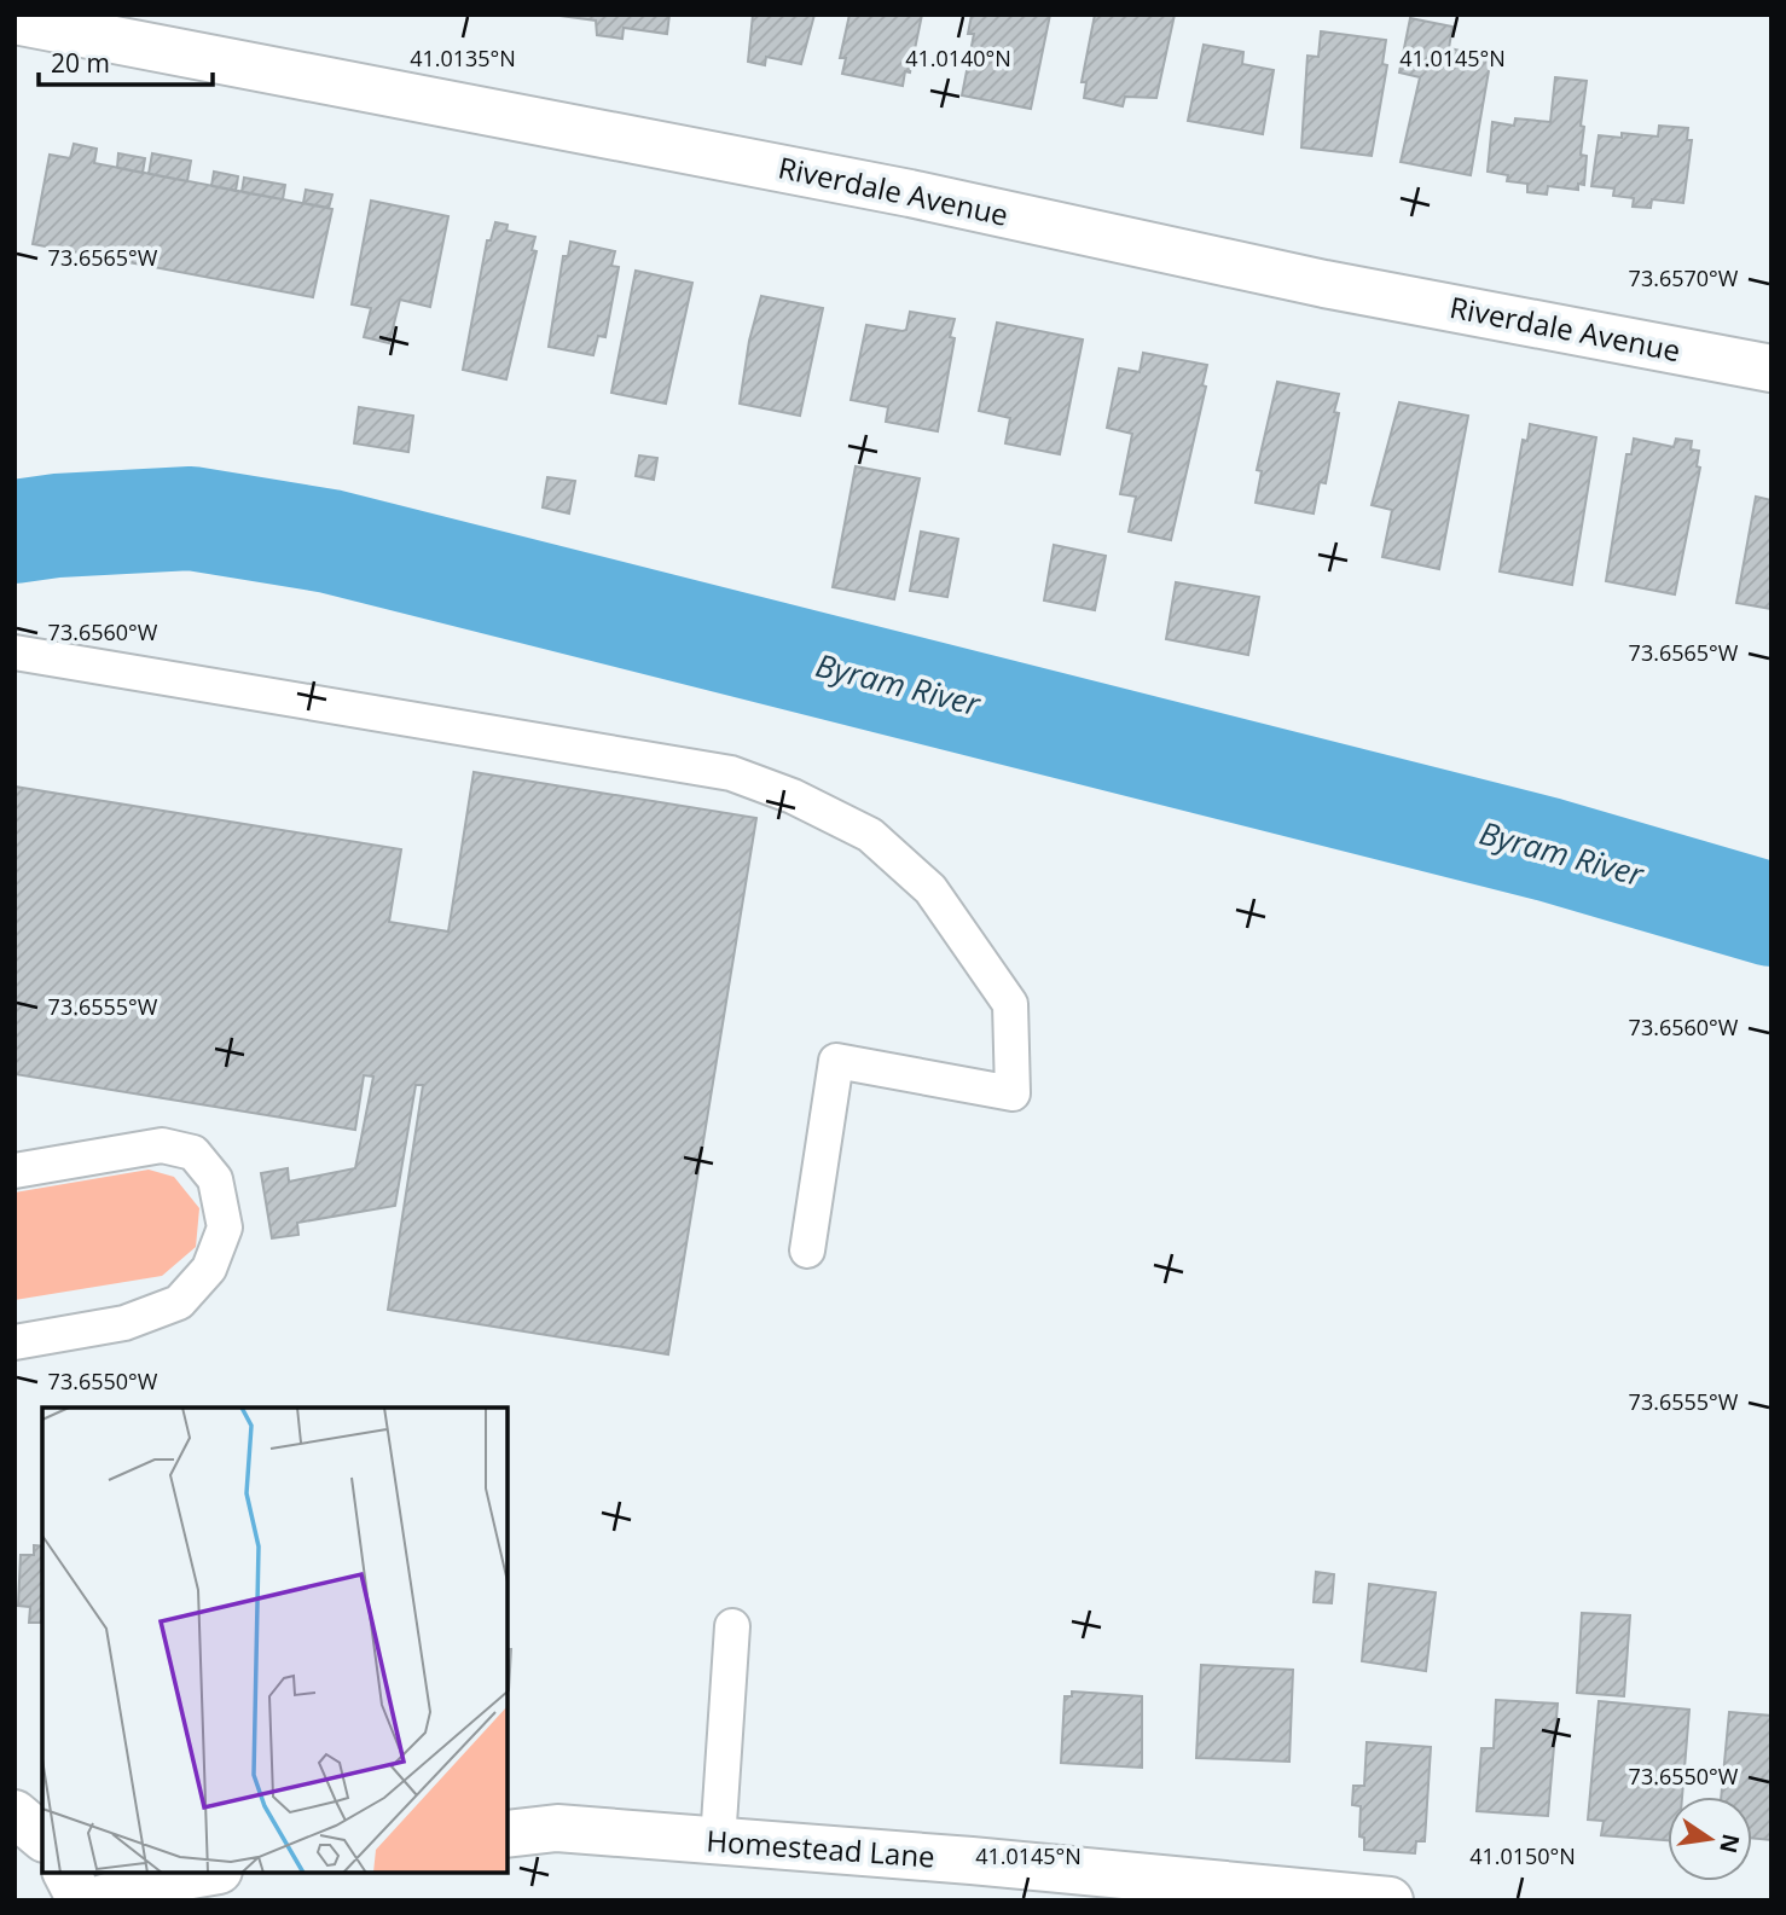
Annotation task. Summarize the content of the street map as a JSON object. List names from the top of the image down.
{
  "streets": {
    "street": ["Riverdale Avenue", "Homestead Lane"]
  },
  "water": ["Byram River"],
  "scale_bar": "20 m",
  "north": "right",
  "coordinates": [
    "41.0135°N",
    "41.0140°N",
    "41.0145°N",
    "73.6565°W",
    "73.6570°W",
    "73.6560°W",
    "73.6555°W",
    "73.6550°W",
    "41.0150°N"
  ]
}
